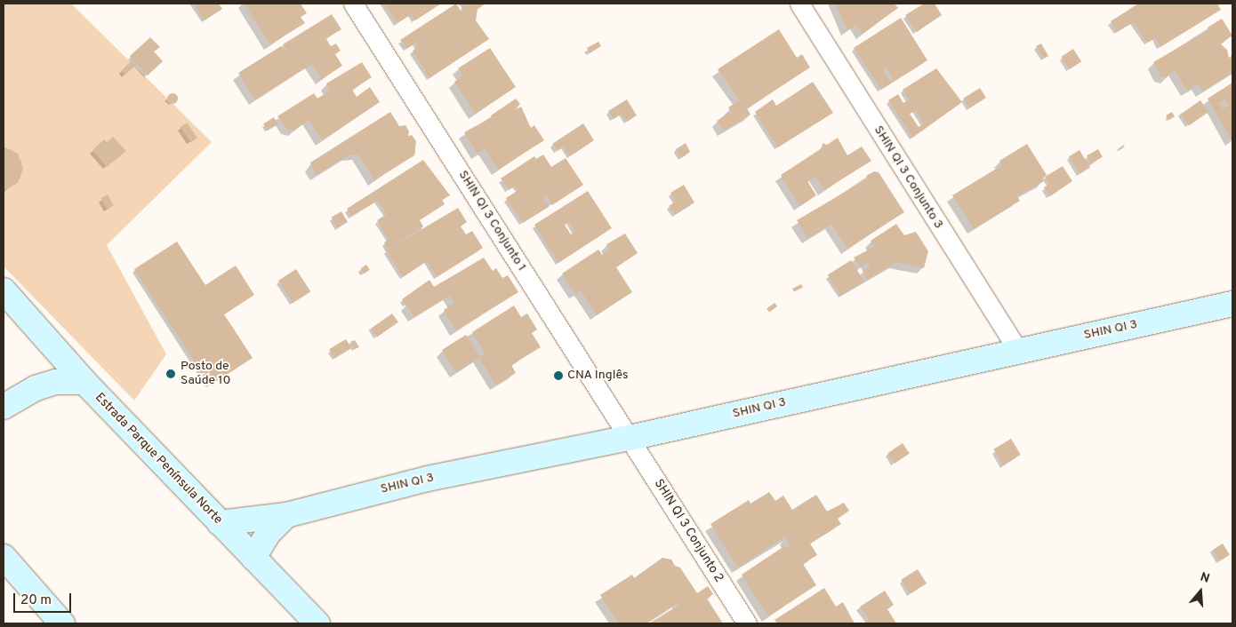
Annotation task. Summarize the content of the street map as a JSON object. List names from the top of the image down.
{
  "streets": {
    "street": [
      "SHIN QI 3 Conjunto 3",
      "SHIN QI 3 Conjunto 1",
      "SHIN QI 3",
      "Estrada Parque Península Norte",
      "SHIN QI 3 Conjunto 2"
    ]
  },
  "crossings": [
    ["SHIN QI 3 Conjunto 3", "SHIN QI 3"],
    ["SHIN QI 3 Conjunto 1", "SHIN QI 3"],
    ["SHIN QI 3 Conjunto 1", "SHIN QI 3 Conjunto 2"],
    ["SHIN QI 3", "Estrada Parque Península Norte"],
    ["SHIN QI 3", "SHIN QI 3 Conjunto 2"]
  ],
  "places": ["Posto de Saúde 10", "CNA Inglês"],
  "scale_bar": "20 m",
  "north": "top"
}
